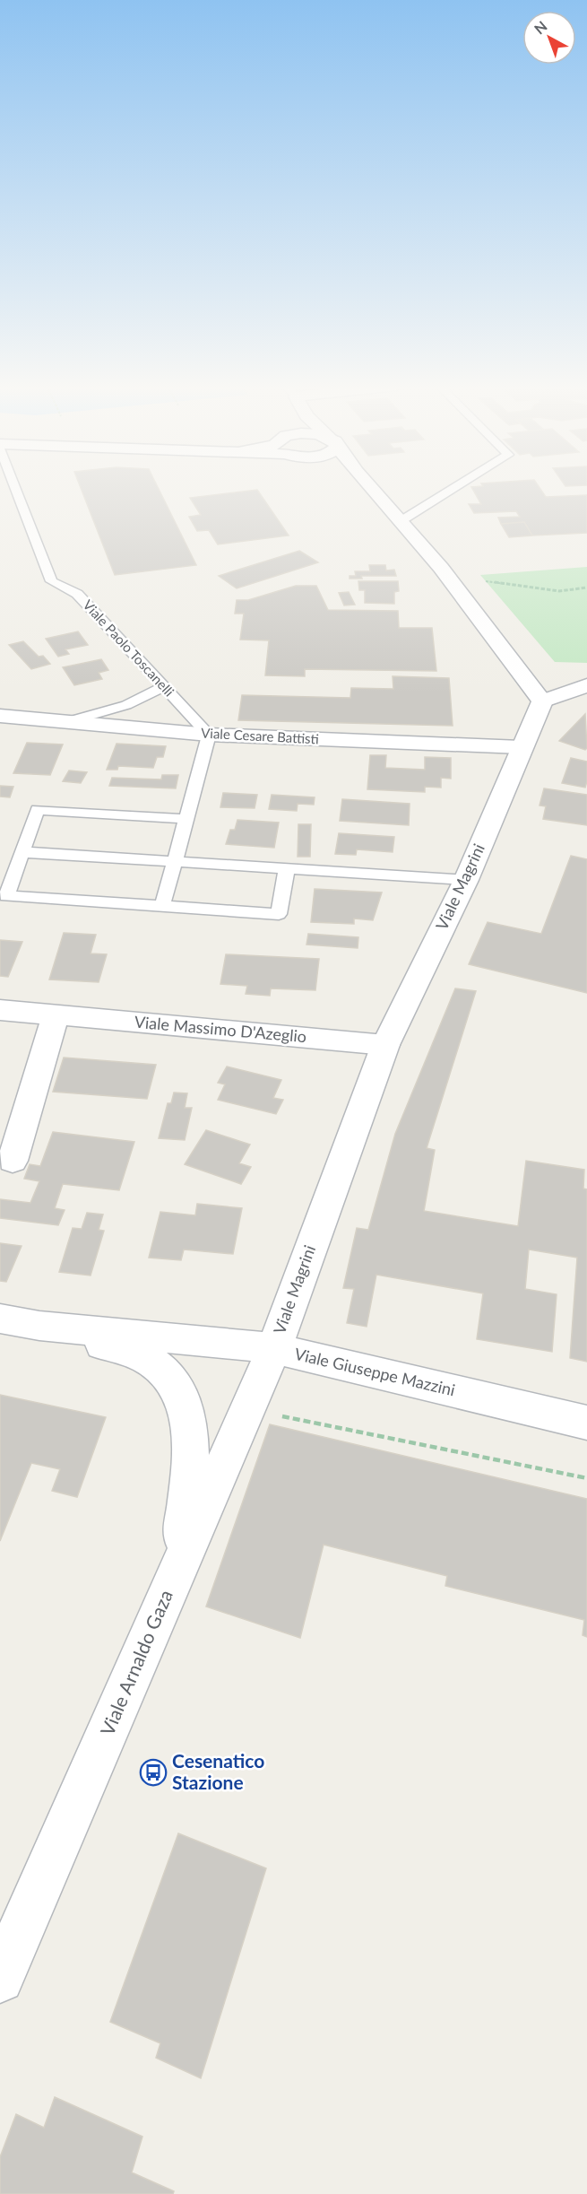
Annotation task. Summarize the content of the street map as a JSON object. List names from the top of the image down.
{
  "streets": {
    "street": [
      "Viale Cesare Battisti",
      "Viale Magrini",
      "Viale Massimo D'Azeglio",
      "Viale Giuseppe Mazzini",
      "Viale Arnaldo Gaza"
    ],
    "lane": ["Viale Paolo Toscanelli"]
  },
  "crossings": [
    ["Viale Paolo Toscanelli", "Viale Cesare Battisti"],
    ["Viale Cesare Battisti", "Viale Magrini"],
    ["Viale Magrini", "Viale Massimo D'Azeglio"],
    ["Viale Magrini", "Viale Giuseppe Mazzini"],
    ["Viale Magrini", "Viale Arnaldo Gaza"],
    ["Viale Giuseppe Mazzini", "Viale Arnaldo Gaza"]
  ],
  "places": {
    "bus stop": ["Cesenatico Stazione"]
  },
  "north": "top left"
}
